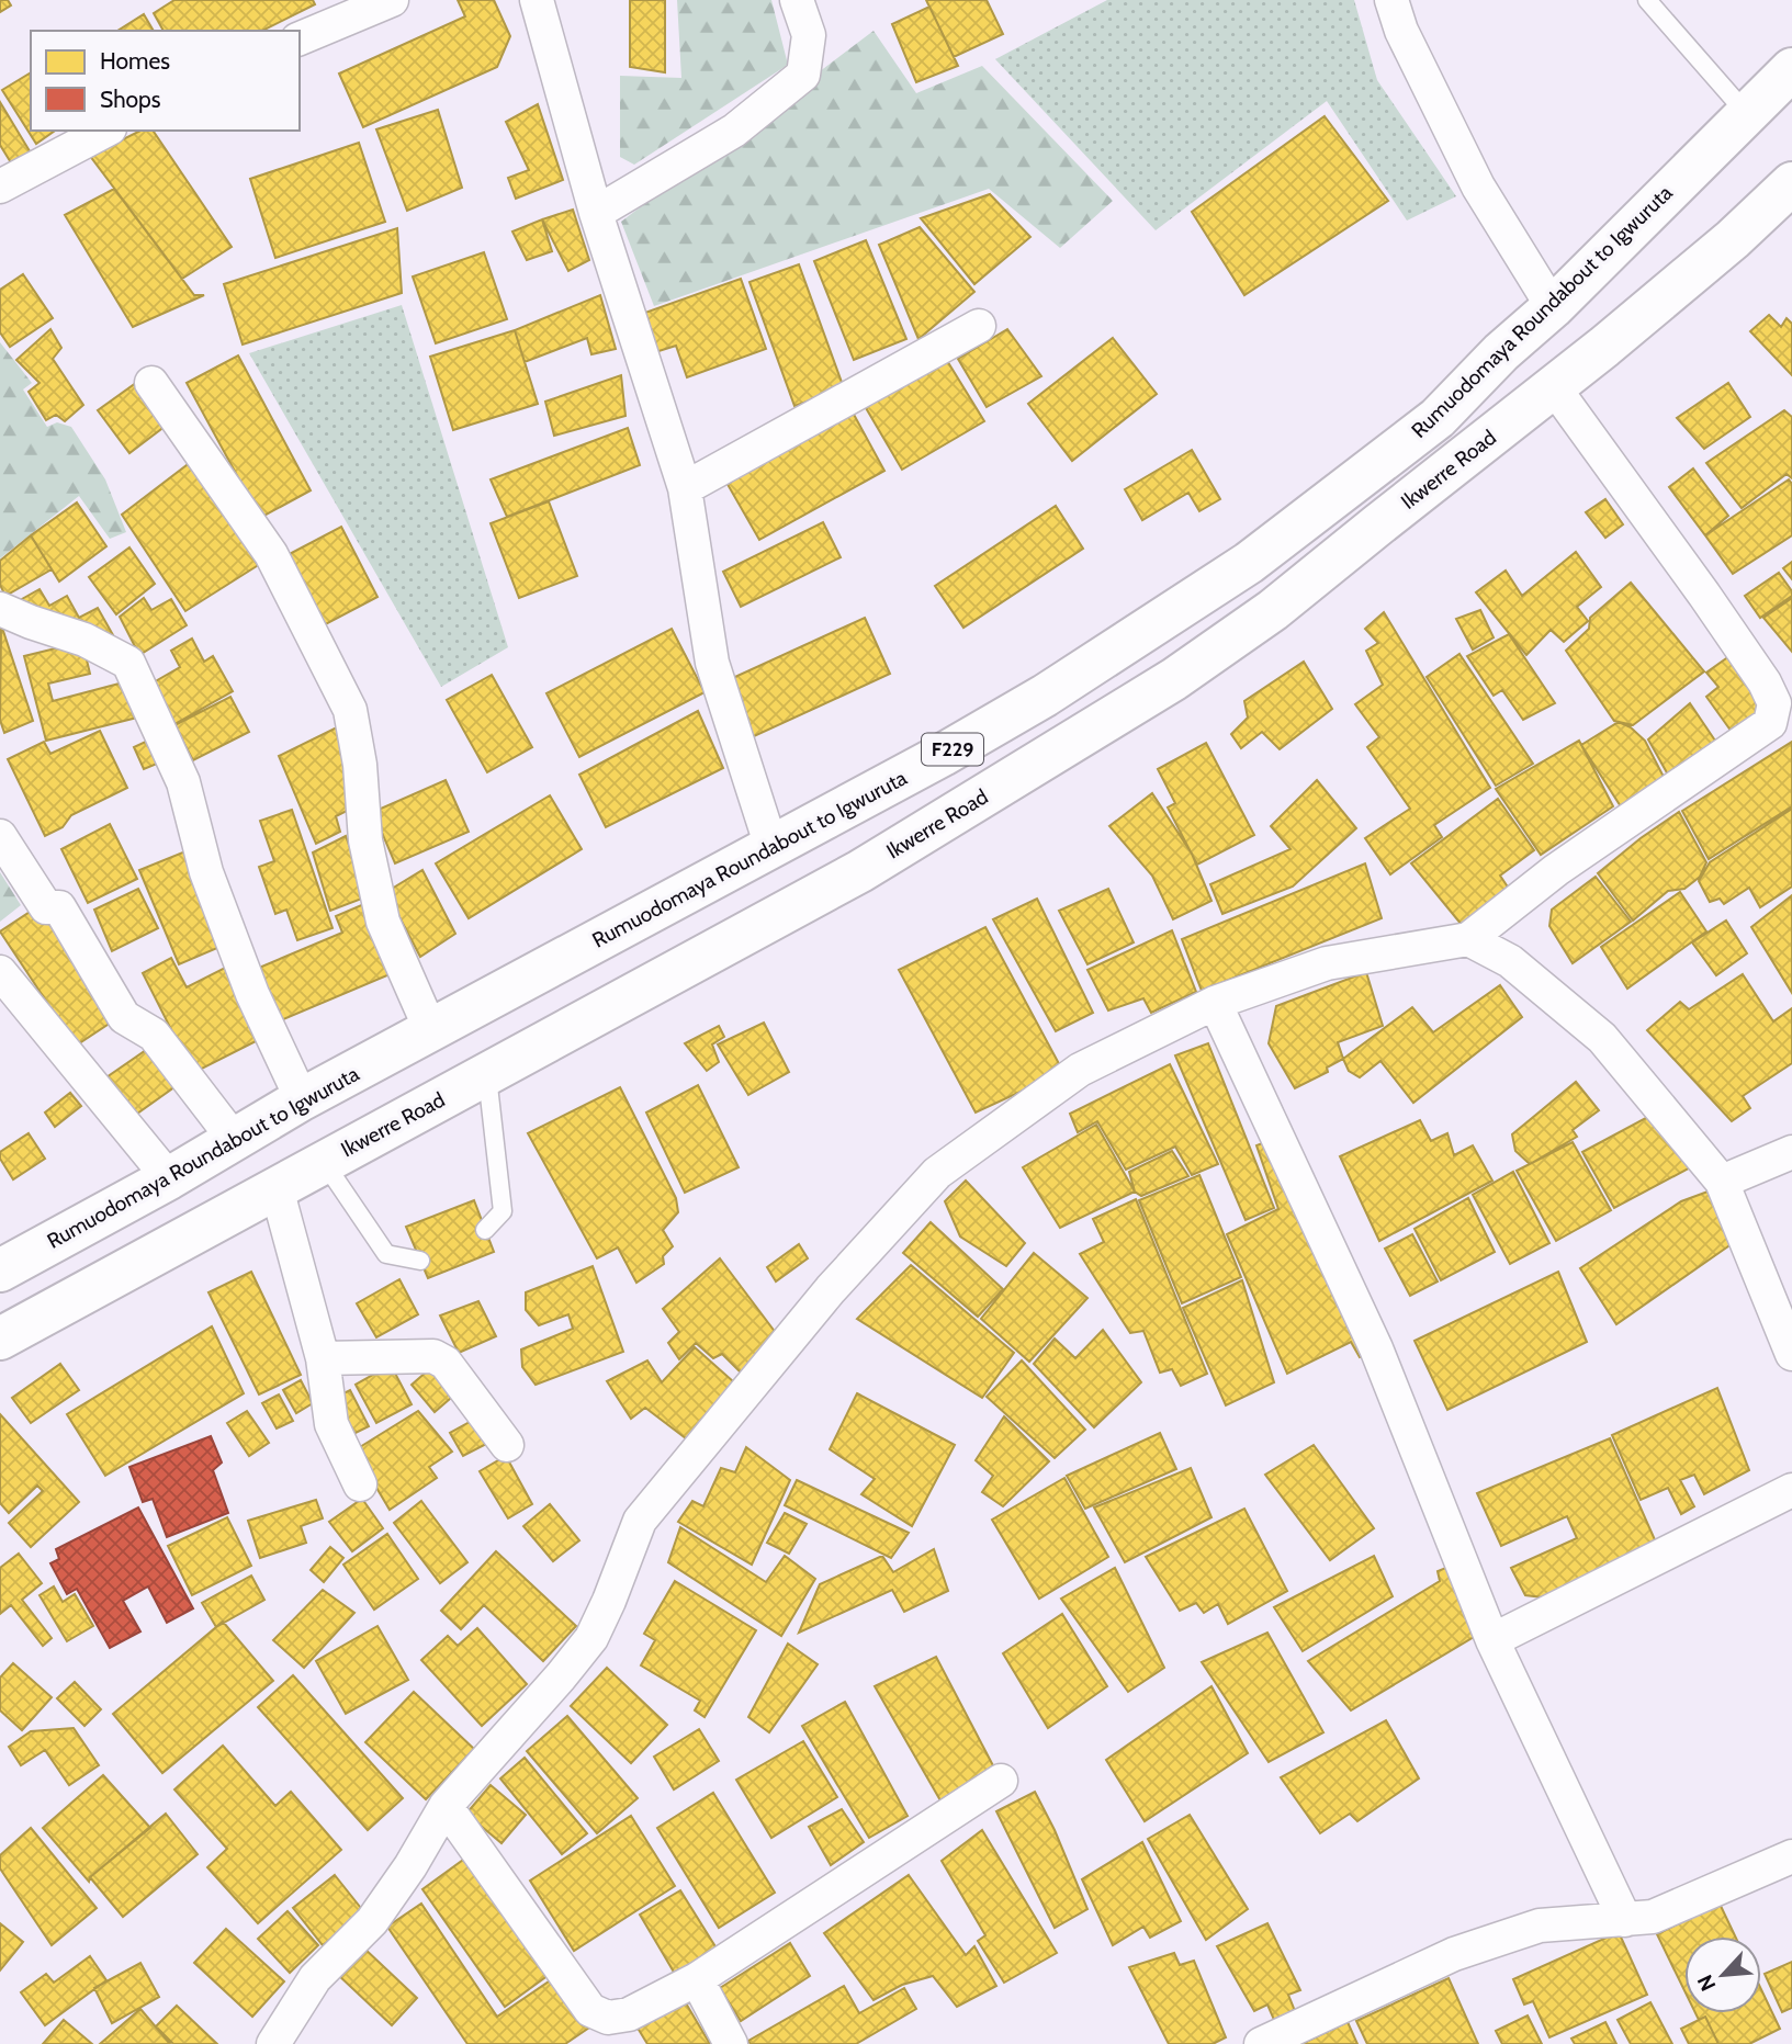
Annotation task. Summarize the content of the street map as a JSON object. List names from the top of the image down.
{
  "streets": {
    "main road": ["Rumuodomaya Roundabout to Igwuruta", "Ikwerre Road", "F229"]
  },
  "legend": ["Homes", "Shops"],
  "north": "bottom left"
}
